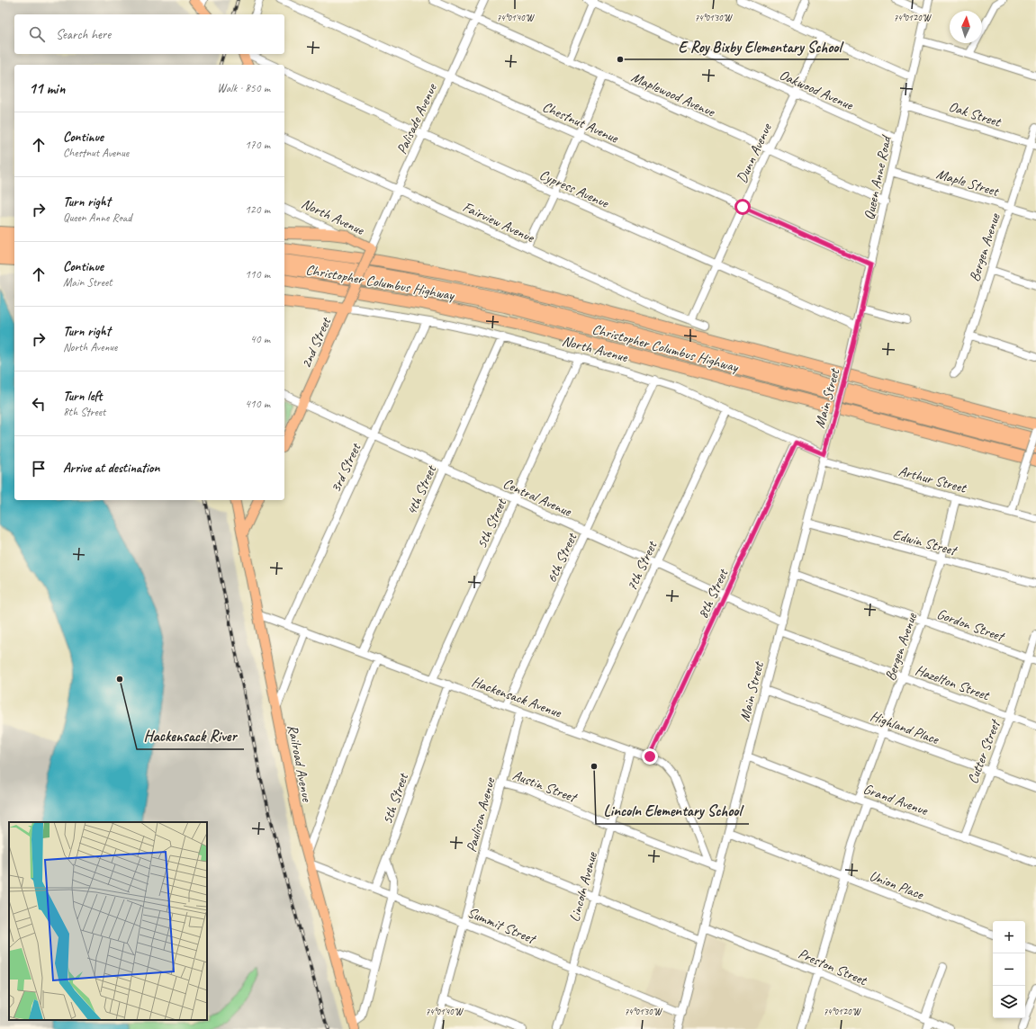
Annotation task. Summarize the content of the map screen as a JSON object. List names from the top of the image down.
{
  "streets": {
    "highway": ["Christopher Columbus Highway"],
    "main road": ["North Avenue", "2nd Street", "Railroad Avenue"],
    "street": [
      "Oakwood Avenue",
      "Maplewood Avenue",
      "Oak Street",
      "Palisade Avenue",
      "Chestnut Avenue",
      "Dunn Avenue",
      "Queen Anne Road",
      "Maple Street",
      "Cypress Avenue",
      "Fairview Avenue",
      "Bergen Avenue",
      "Main Street",
      "3rd Street",
      "Arthur Street",
      "4th Street",
      "Central Avenue",
      "5th Street",
      "Edwin Street",
      "6th Street",
      "7th Street",
      "8th Street",
      "Gordon Street",
      "Hazelton Street",
      "Hackensack Avenue",
      "Highland Place",
      "Cutter Street",
      "Austin Street",
      "Grand Avenue",
      "Paulison Avenue",
      "Union Place",
      "Lincoln Avenue",
      "Summit Street",
      "Preston Street"
    ]
  },
  "crossings": [
    ["Oakwood Avenue", "Dunn Avenue"],
    ["Oakwood Avenue", "Queen Anne Road"],
    ["Maplewood Avenue", "Palisade Avenue"],
    ["Maplewood Avenue", "Dunn Avenue"],
    ["Maplewood Avenue", "Queen Anne Road"],
    ["Oak Street", "Queen Anne Road"],
    ["Oak Street", "Bergen Avenue"],
    ["Palisade Avenue", "Chestnut Avenue"],
    ["Palisade Avenue", "Cypress Avenue"],
    ["Palisade Avenue", "North Avenue"],
    ["Palisade Avenue", "Fairview Avenue"],
    ["Palisade Avenue", "2nd Street"],
    ["Chestnut Avenue", "Dunn Avenue"],
    ["Chestnut Avenue", "Queen Anne Road"],
    ["Dunn Avenue", "Cypress Avenue"],
    ["Dunn Avenue", "Fairview Avenue"],
    ["Queen Anne Road", "Maple Street"],
    ["Queen Anne Road", "Cypress Avenue"],
    ["Queen Anne Road", "Main Street"],
    ["Maple Street", "Bergen Avenue"],
    ["North Avenue", "2nd Street"],
    ["North Avenue", "Main Street"],
    ["North Avenue", "3rd Street"],
    ["North Avenue", "Arthur Street"],
    ["North Avenue", "4th Street"],
    ["North Avenue", "5th Street"],
    ["North Avenue", "6th Street"],
    ["North Avenue", "7th Street"],
    ["North Avenue", "8th Street"],
    ["Bergen Avenue", "Arthur Street"],
    ["Bergen Avenue", "Edwin Street"],
    ["Bergen Avenue", "Gordon Street"],
    ["Bergen Avenue", "Hazelton Street"],
    ["Bergen Avenue", "Highland Place"],
    ["Bergen Avenue", "Grand Avenue"],
    ["2nd Street", "Central Avenue"],
    ["Main Street", "Arthur Street"],
    ["Main Street", "Central Avenue"],
    ["Main Street", "Edwin Street"],
    ["Main Street", "Gordon Street"],
    ["Main Street", "Hazelton Street"],
    ["Main Street", "Highland Place"],
    ["Main Street", "Austin Street"],
    ["Main Street", "Grand Avenue"],
    ["Main Street", "Union Place"],
    ["Main Street", "Summit Street"],
    ["Main Street", "Preston Street"],
    ["3rd Street", "Central Avenue"],
    ["3rd Street", "Hackensack Avenue"],
    ["4th Street", "Central Avenue"],
    ["4th Street", "Hackensack Avenue"],
    ["Central Avenue", "5th Street"],
    ["Central Avenue", "6th Street"],
    ["Central Avenue", "7th Street"],
    ["Central Avenue", "8th Street"],
    ["5th Street", "Hackensack Avenue"],
    ["5th Street", "Summit Street"],
    ["6th Street", "Hackensack Avenue"],
    ["7th Street", "Hackensack Avenue"],
    ["8th Street", "Hackensack Avenue"],
    ["Gordon Street", "Cutter Street"],
    ["Hazelton Street", "Cutter Street"],
    ["Hackensack Avenue", "Railroad Avenue"],
    ["Hackensack Avenue", "Austin Street"],
    ["Hackensack Avenue", "Paulison Avenue"],
    ["Hackensack Avenue", "Lincoln Avenue"],
    ["Highland Place", "Cutter Street"],
    ["Cutter Street", "Grand Avenue"],
    ["Railroad Avenue", "Summit Street"],
    ["Austin Street", "Paulison Avenue"],
    ["Austin Street", "Lincoln Avenue"],
    ["Paulison Avenue", "Summit Street"],
    ["Lincoln Avenue", "Summit Street"]
  ],
  "places": ["E Roy Bixby Elementary School", "Hackensack River", "Lincoln Elementary School"],
  "north": "top",
  "page": {
    "search": "Search here",
    "heading": ["11 min", "Walk · 850 m"],
    "list": [
      ["Continue", "Chestnut Avenue", "170 m"],
      ["Turn right", "Queen Anne Road", "120 m"],
      ["Continue", "Main Street", "110 m"],
      ["Turn right", "North Avenue", "40 m"],
      ["Turn left", "8th Street", "410 m"],
      "Arrive at destination"
    ],
    "map_buttons": ["+", "−"]
  },
  "coordinates": ["74°01'40\"W", "74°01'30\"W", "74°01'20\"W"]
}
